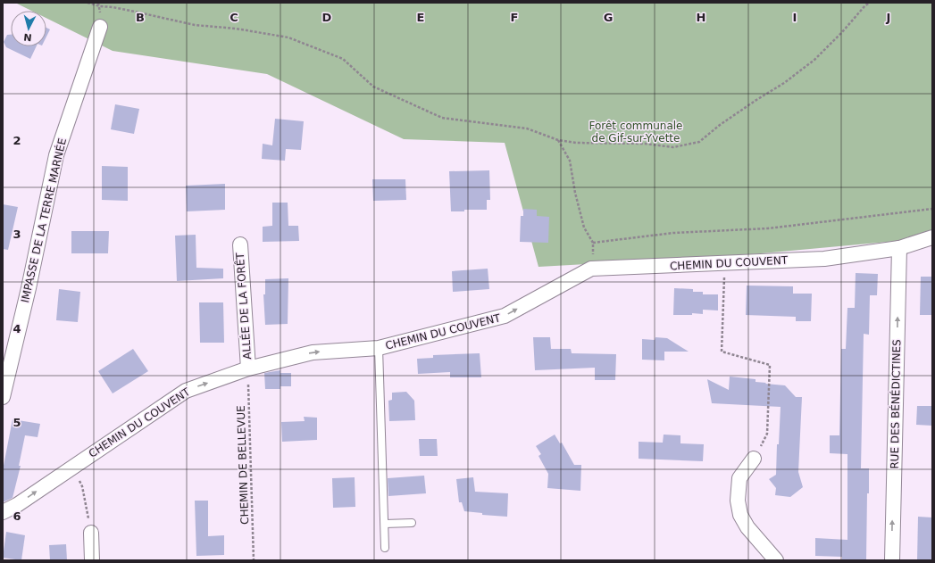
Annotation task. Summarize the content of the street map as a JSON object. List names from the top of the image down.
{
  "streets": {
    "street": [
      "IMPASSE DE LA TERRE MARNÉE",
      "CHEMIN DU COUVENT",
      "ALLÉE DE LA FORÊT",
      "RUE DES BÉNÉDICTINES"
    ],
    "path": ["CHEMIN DE BELLEVUE"]
  },
  "crossings": [
    ["CHEMIN DU COUVENT", "ALLÉE DE LA FORÊT"],
    ["CHEMIN DU COUVENT", "RUE DES BÉNÉDICTINES"],
    ["CHEMIN DU COUVENT", "CHEMIN DE BELLEVUE"],
    ["ALLÉE DE LA FORÊT", "CHEMIN DE BELLEVUE"]
  ],
  "one_way": ["CHEMIN DU COUVENT", "RUE DES BÉNÉDICTINES"],
  "parks": ["Forêt communale de Gif-sur-Yvette"],
  "north": "bottom",
  "grid": {
    "columns": [
      "B",
      "C",
      "D",
      "E",
      "F",
      "G",
      "H",
      "I",
      "J"
    ],
    "rows": [
      "2",
      "3",
      "4",
      "5",
      "6"
    ]
  }
}
